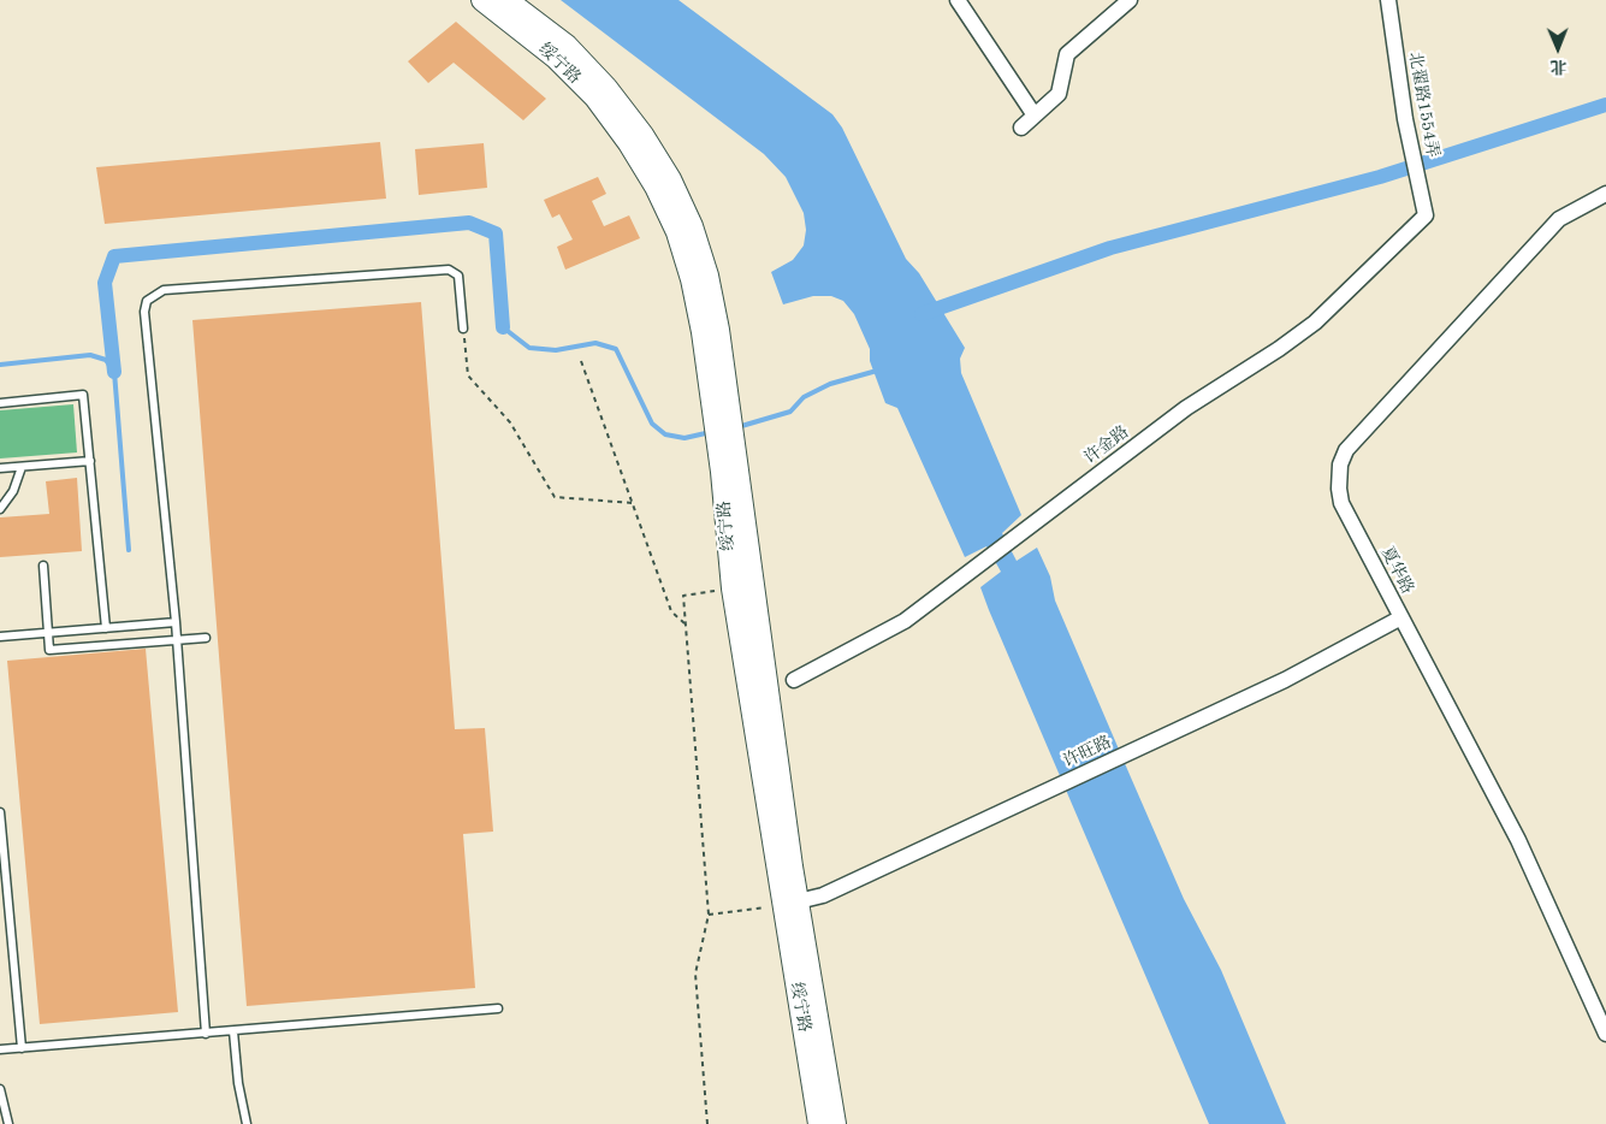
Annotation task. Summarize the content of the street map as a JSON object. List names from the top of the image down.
{
  "streets": {
    "main road": ["绥宁路"],
    "street": [
      "北翟路1554弄",
      "许金路",
      "夏华路",
      "许旺路"
    ]
  },
  "crossings": [
    ["绥宁路", "许旺路"],
    ["北翟路1554弄", "许金路"],
    ["夏华路", "许旺路"]
  ],
  "north": "bottom"
}
